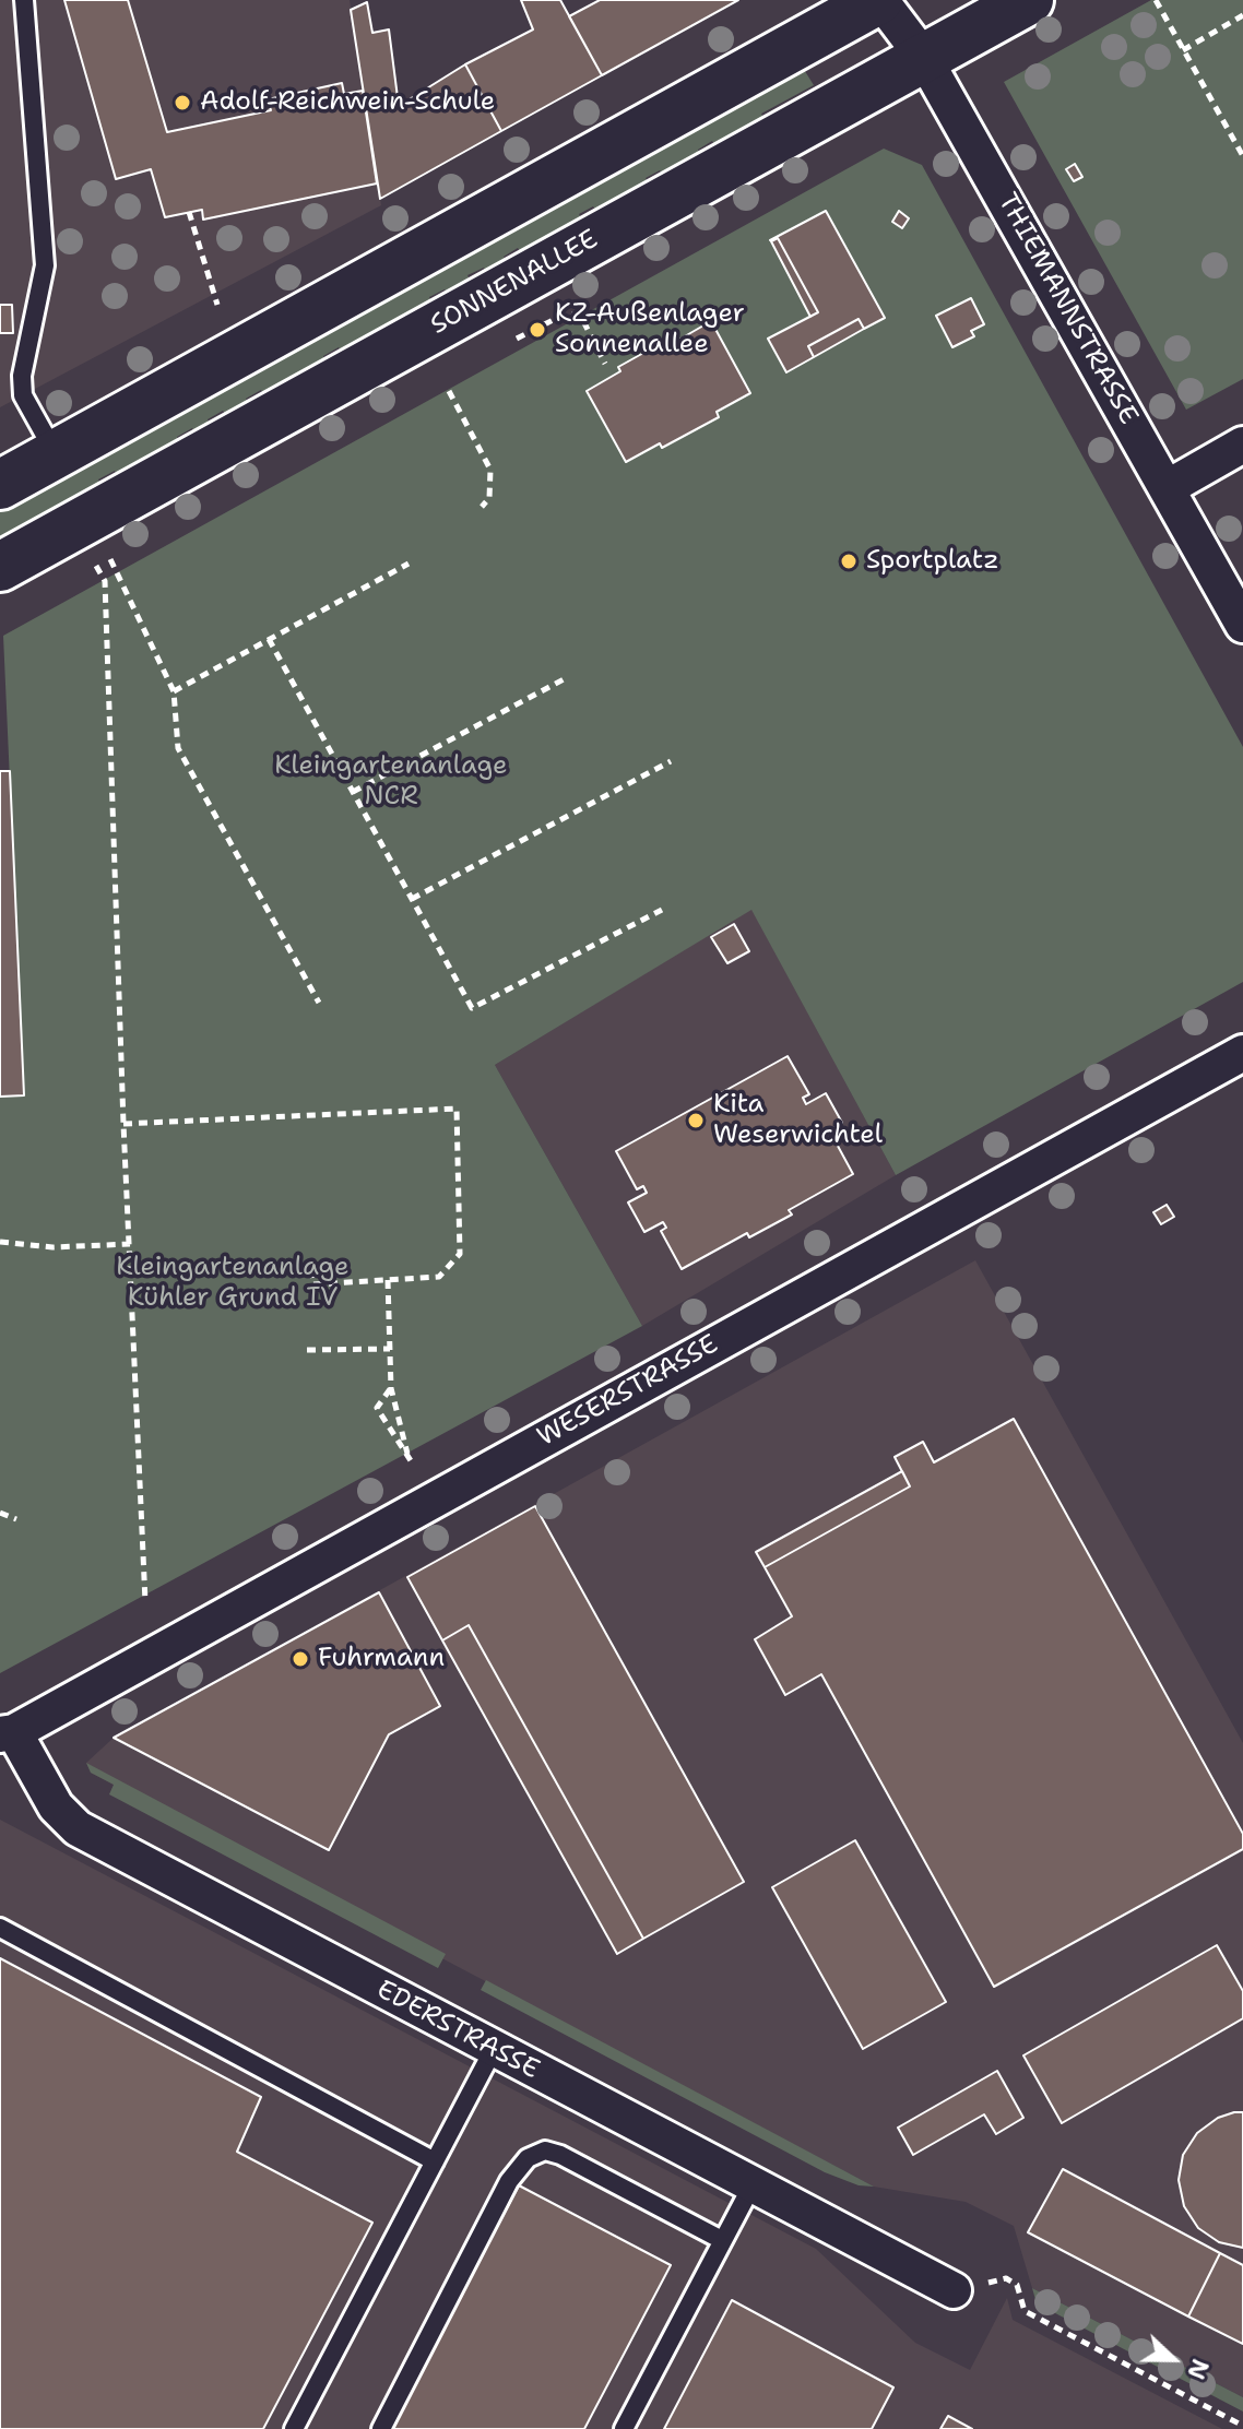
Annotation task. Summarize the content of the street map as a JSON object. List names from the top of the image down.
{
  "streets": {
    "main road": ["SONNENALLEE"],
    "street": ["THIEMANNSTRASSE", "WESERSTRASSE", "EDERSTRASSE"]
  },
  "crossings": [
    ["SONNENALLEE", "THIEMANNSTRASSE"],
    ["WESERSTRASSE", "EDERSTRASSE"]
  ],
  "parks": ["Kleingartenanlage NCR", "Kleingartenanlage Kühler Grund IV"],
  "places": [
    "Adolf-Reichwein-Schule",
    "KZ-Außenlager Sonnenallee",
    "Sportplatz",
    "Kita Weserwichtel",
    "Fuhrmann"
  ],
  "north": "right"
}
